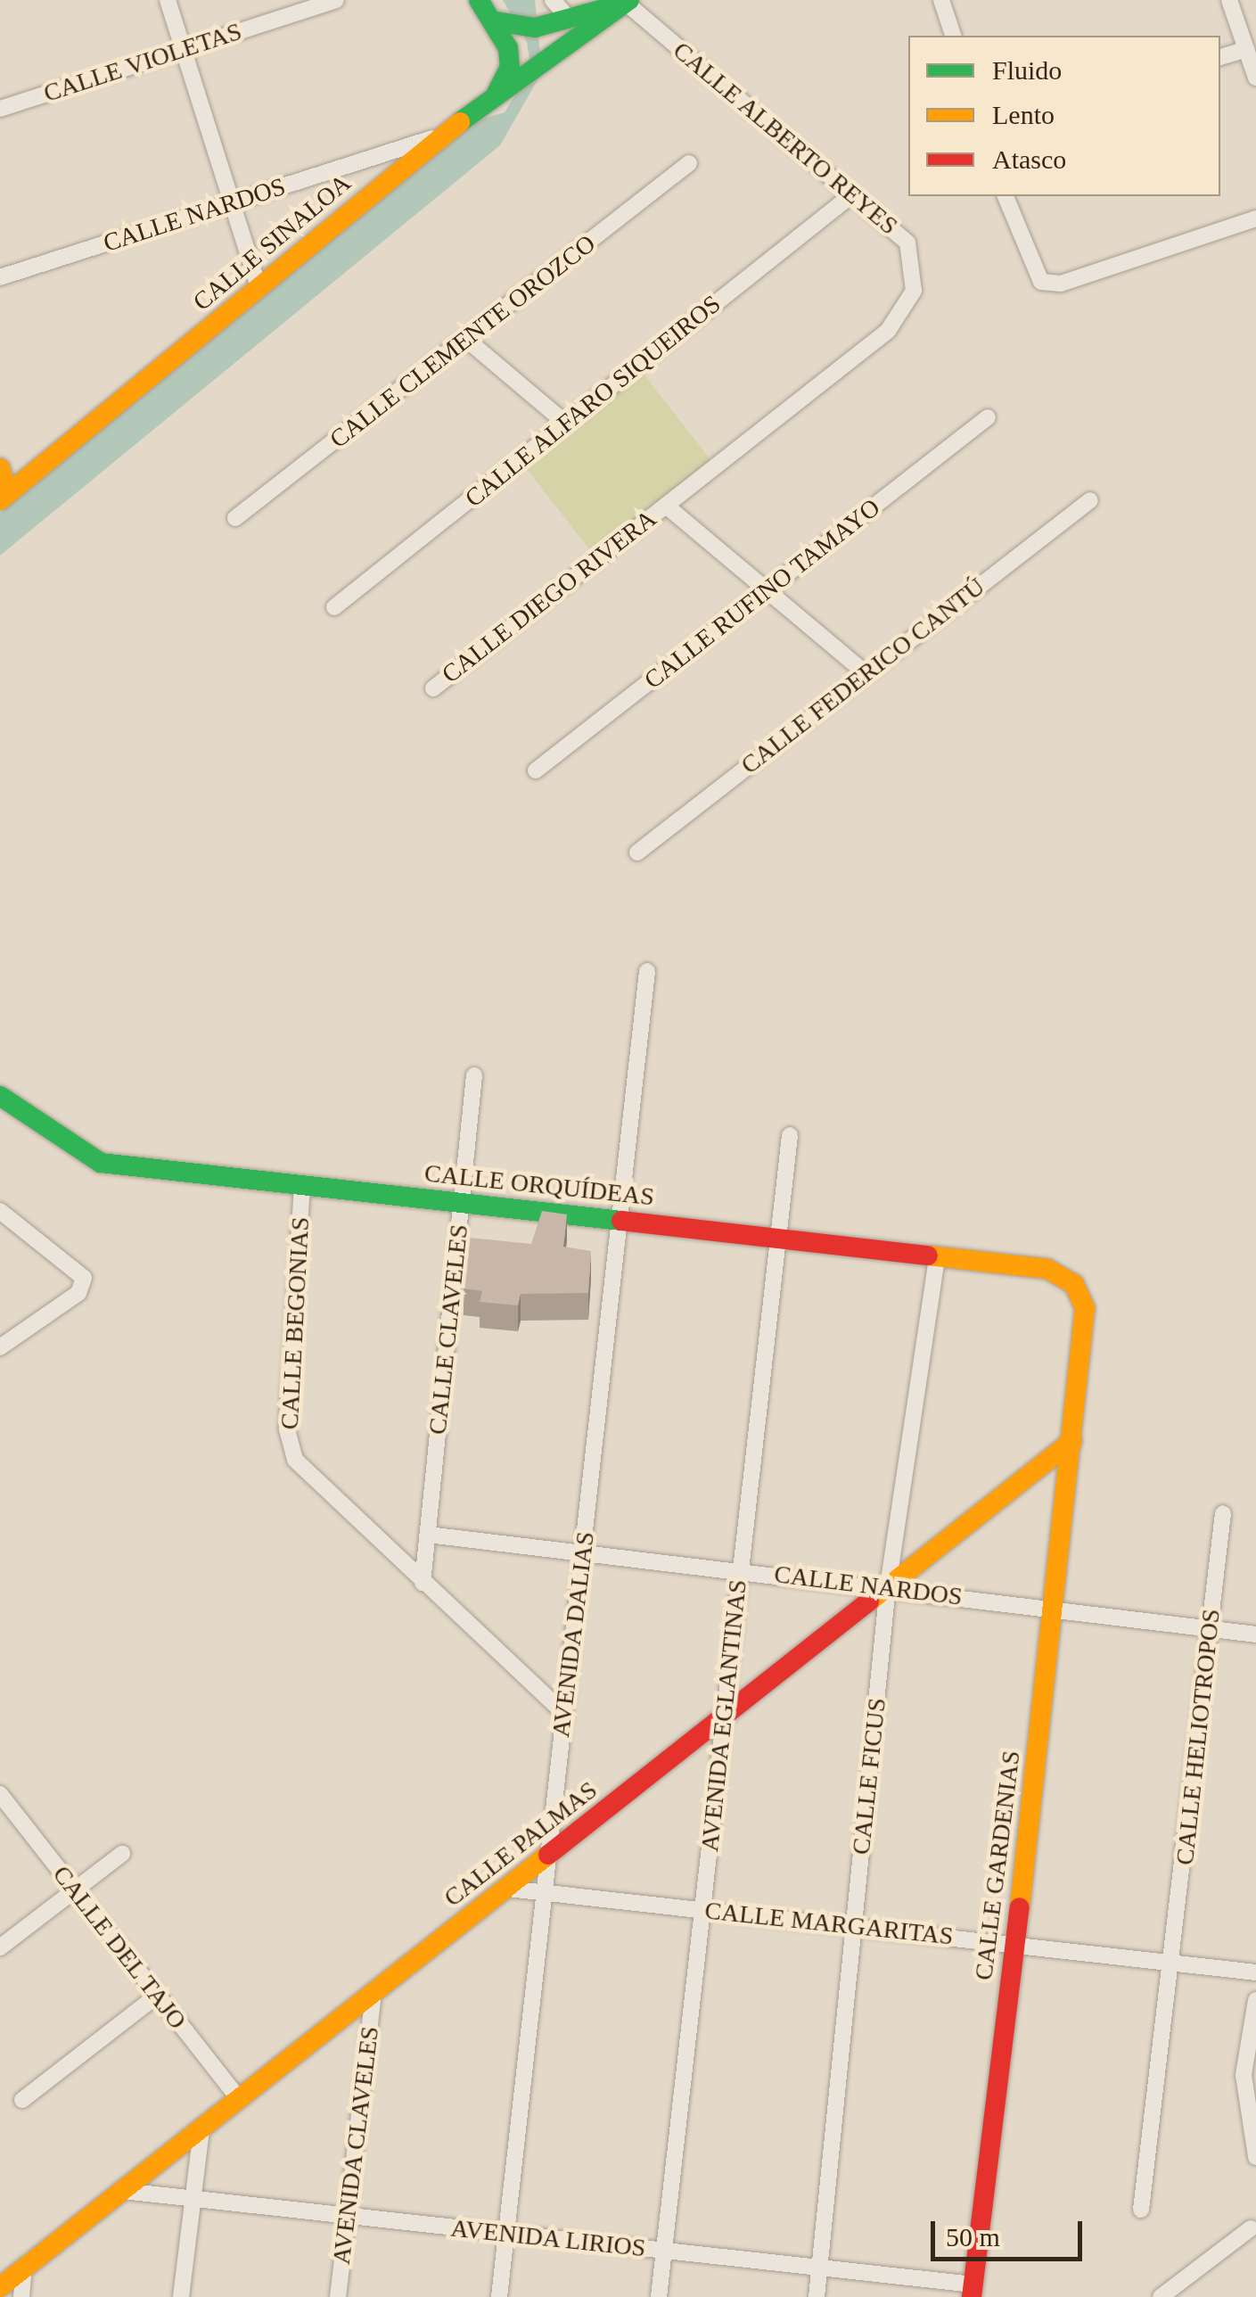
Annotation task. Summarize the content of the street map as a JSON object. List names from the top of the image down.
{
  "streets": {
    "street": [
      "CALLE VIOLETAS",
      "CALLE ALBERTO REYES",
      "CALLE NARDOS",
      "CALLE SINALOA",
      "CALLE CLEMENTE OROZCO",
      "CALLE ALFARO SIQUEIROS",
      "CALLE RUFINO TAMAYO",
      "CALLE DIEGO RIVERA",
      "CALLE FEDERICO CANTÚ",
      "CALLE ORQUÍDEAS",
      "CALLE BEGONIAS",
      "CALLE CLAVELES",
      "AVENIDA DALIAS",
      "AVENIDA EGLANTINAS",
      "CALLE HELIOTROPOS",
      "CALLE FICUS",
      "CALLE PALMAS",
      "CALLE GARDENIAS",
      "CALLE MARGARITAS",
      "CALLE DEL TAJO",
      "AVENIDA CLAVELES",
      "AVENIDA LIRIOS"
    ]
  },
  "crossings": [
    ["CALLE ALBERTO REYES", "CALLE SINALOA"],
    ["CALLE ALBERTO REYES", "CALLE ALFARO SIQUEIROS"],
    ["CALLE ALBERTO REYES", "CALLE DIEGO RIVERA"],
    ["CALLE NARDOS", "CALLE SINALOA"],
    ["CALLE NARDOS", "CALLE CLAVELES"],
    ["CALLE NARDOS", "AVENIDA DALIAS"],
    ["CALLE NARDOS", "AVENIDA EGLANTINAS"],
    ["CALLE NARDOS", "CALLE HELIOTROPOS"],
    ["CALLE NARDOS", "CALLE FICUS"],
    ["CALLE NARDOS", "CALLE PALMAS"],
    ["CALLE NARDOS", "CALLE GARDENIAS"],
    ["CALLE RUFINO TAMAYO", "CALLE DIEGO RIVERA"],
    ["CALLE DIEGO RIVERA", "CALLE FEDERICO CANTÚ"],
    ["CALLE ORQUÍDEAS", "CALLE BEGONIAS"],
    ["CALLE ORQUÍDEAS", "CALLE CLAVELES"],
    ["CALLE ORQUÍDEAS", "AVENIDA DALIAS"],
    ["CALLE ORQUÍDEAS", "AVENIDA EGLANTINAS"],
    ["CALLE ORQUÍDEAS", "CALLE FICUS"],
    ["CALLE ORQUÍDEAS", "CALLE GARDENIAS"],
    ["CALLE BEGONIAS", "CALLE CLAVELES"],
    ["AVENIDA DALIAS", "CALLE PALMAS"],
    ["AVENIDA DALIAS", "CALLE MARGARITAS"],
    ["AVENIDA DALIAS", "AVENIDA LIRIOS"],
    ["AVENIDA EGLANTINAS", "CALLE PALMAS"],
    ["AVENIDA EGLANTINAS", "CALLE MARGARITAS"],
    ["AVENIDA EGLANTINAS", "AVENIDA LIRIOS"],
    ["CALLE HELIOTROPOS", "CALLE MARGARITAS"],
    ["CALLE FICUS", "CALLE PALMAS"],
    ["CALLE FICUS", "CALLE MARGARITAS"],
    ["CALLE FICUS", "AVENIDA LIRIOS"],
    ["CALLE PALMAS", "CALLE GARDENIAS"],
    ["CALLE PALMAS", "CALLE MARGARITAS"],
    ["CALLE PALMAS", "CALLE DEL TAJO"],
    ["CALLE PALMAS", "AVENIDA CLAVELES"],
    ["CALLE PALMAS", "AVENIDA LIRIOS"],
    ["CALLE GARDENIAS", "CALLE MARGARITAS"],
    ["CALLE GARDENIAS", "AVENIDA LIRIOS"],
    ["AVENIDA CLAVELES", "AVENIDA LIRIOS"]
  ],
  "legend": ["Fluido", "Lento", "Atasco"],
  "scale_bar": "50 m"
}
